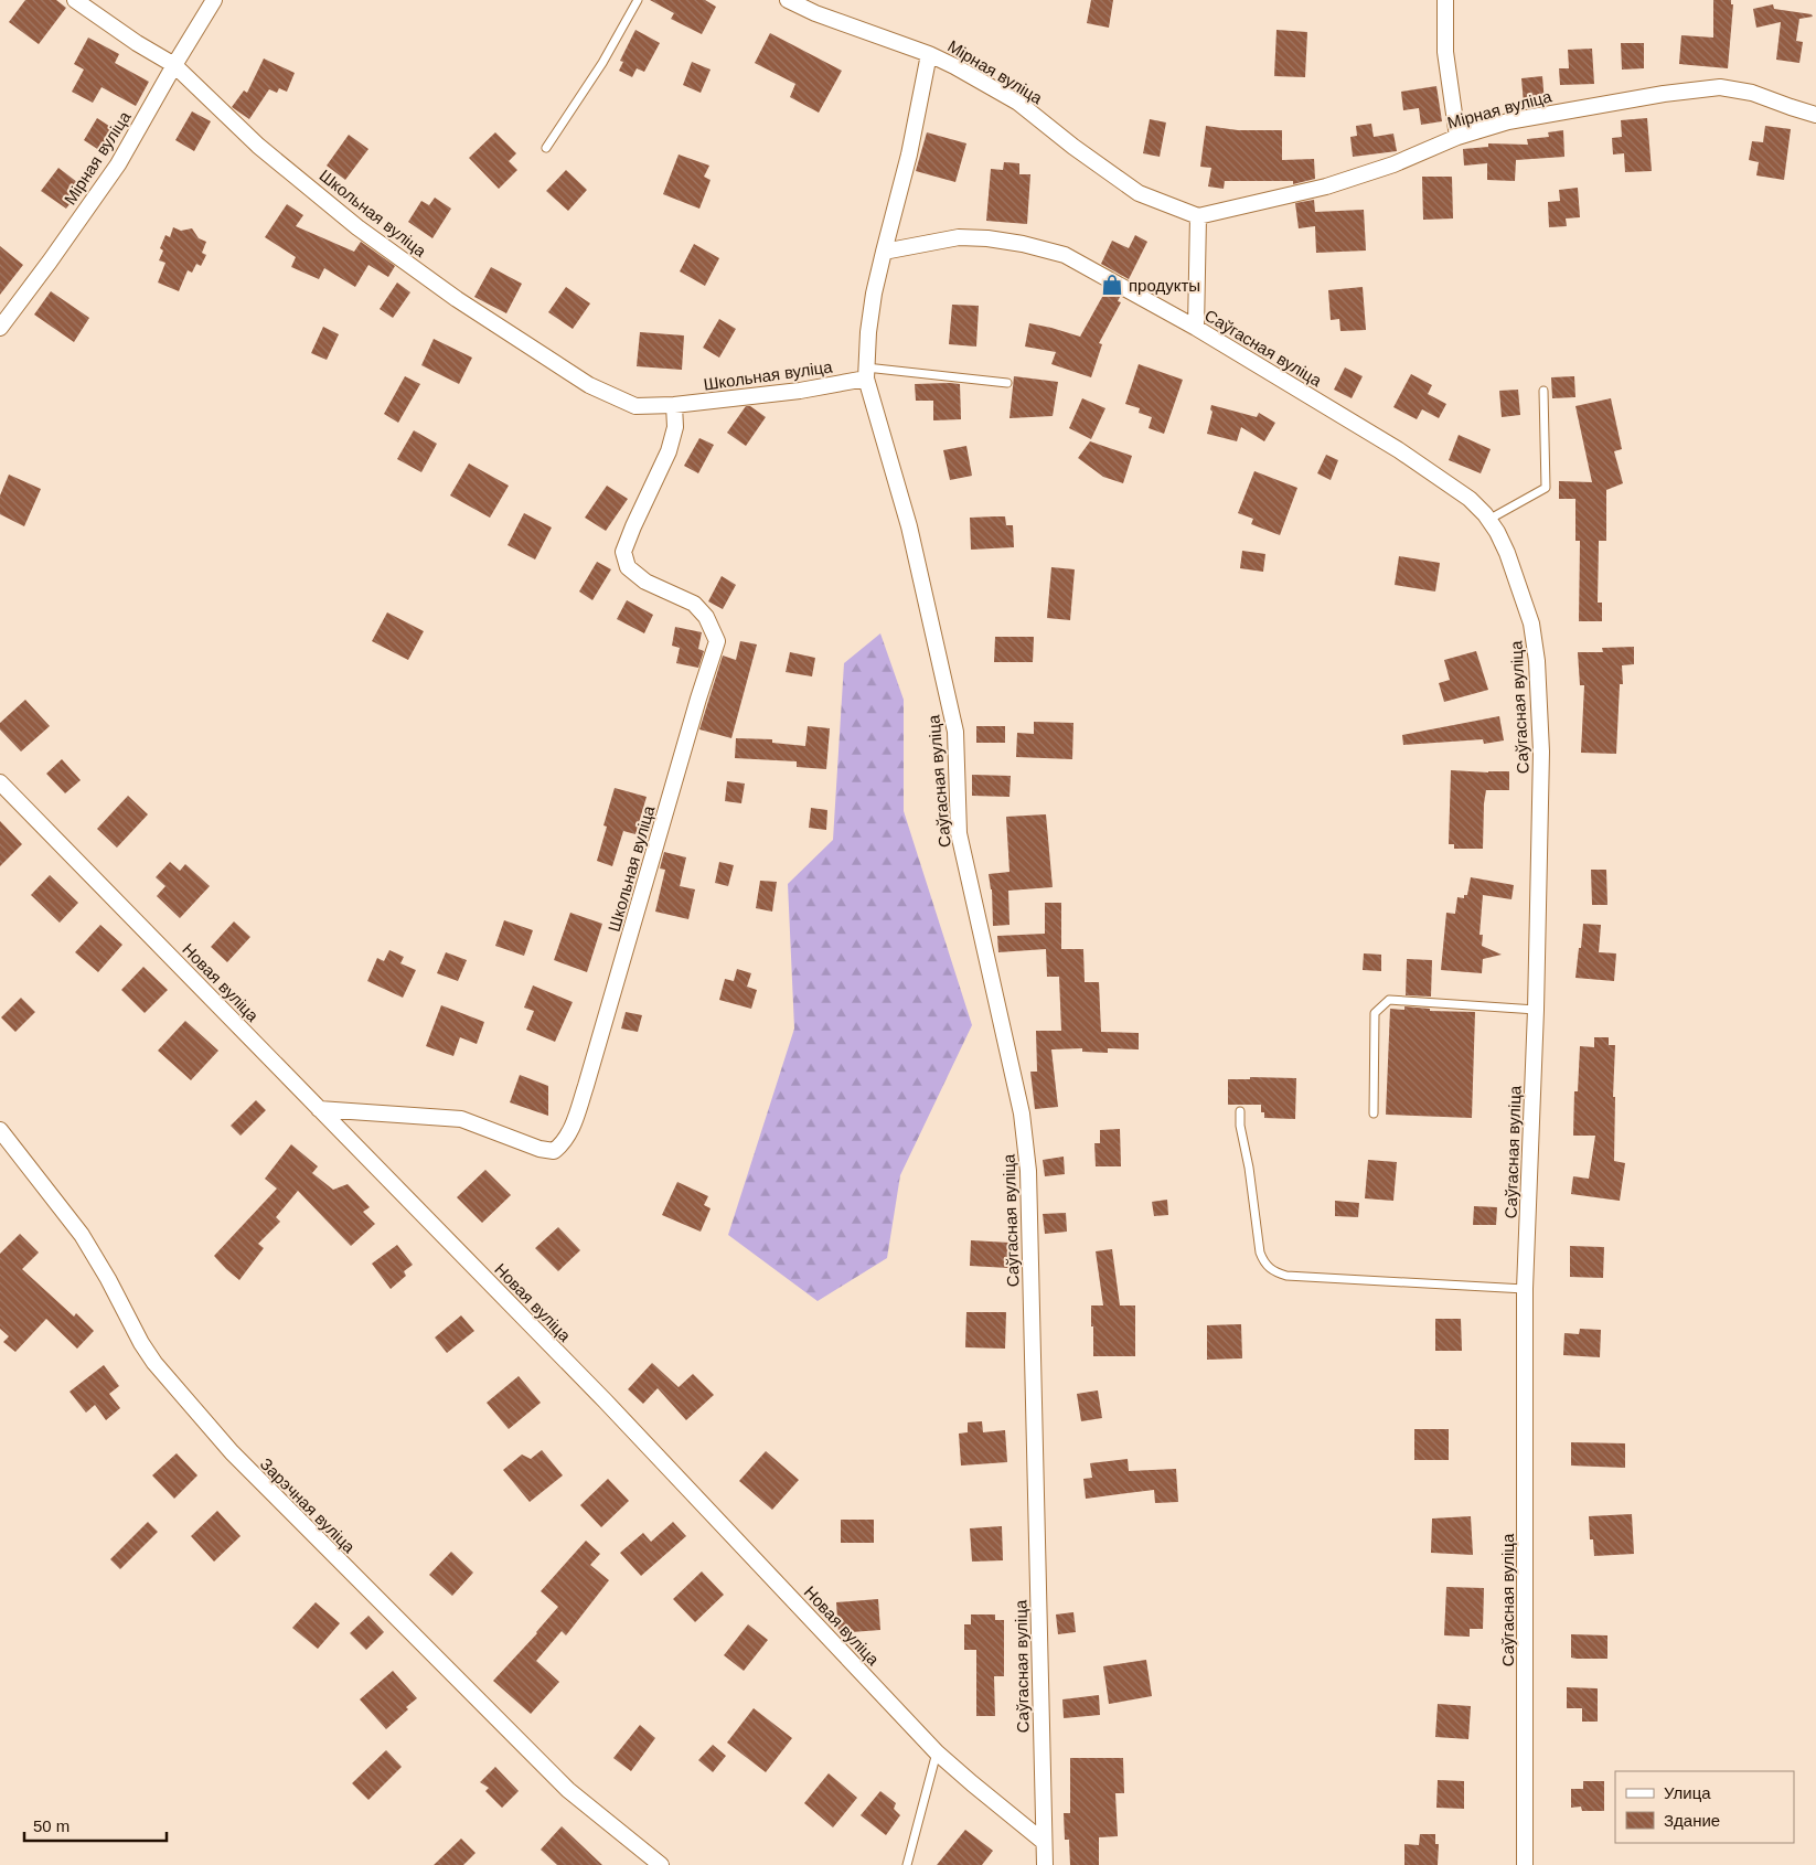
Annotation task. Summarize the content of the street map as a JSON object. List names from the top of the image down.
{
  "streets": {
    "street": [
      "Мірная вуліца",
      "Школьная вуліца",
      "Саўгасная вуліца",
      "Новая вуліца",
      "Зарэчная вуліца"
    ]
  },
  "crossings": [
    ["Мірная вуліца", "Школьная вуліца"],
    ["Школьная вуліца", "Саўгасная вуліца"],
    ["Школьная вуліца", "Новая вуліца"],
    ["Саўгасная вуліца", "Новая вуліца"]
  ],
  "places": {
    "shop": ["продукты"]
  },
  "legend": ["Улица", "Здание"],
  "scale_bar": "50 m"
}
